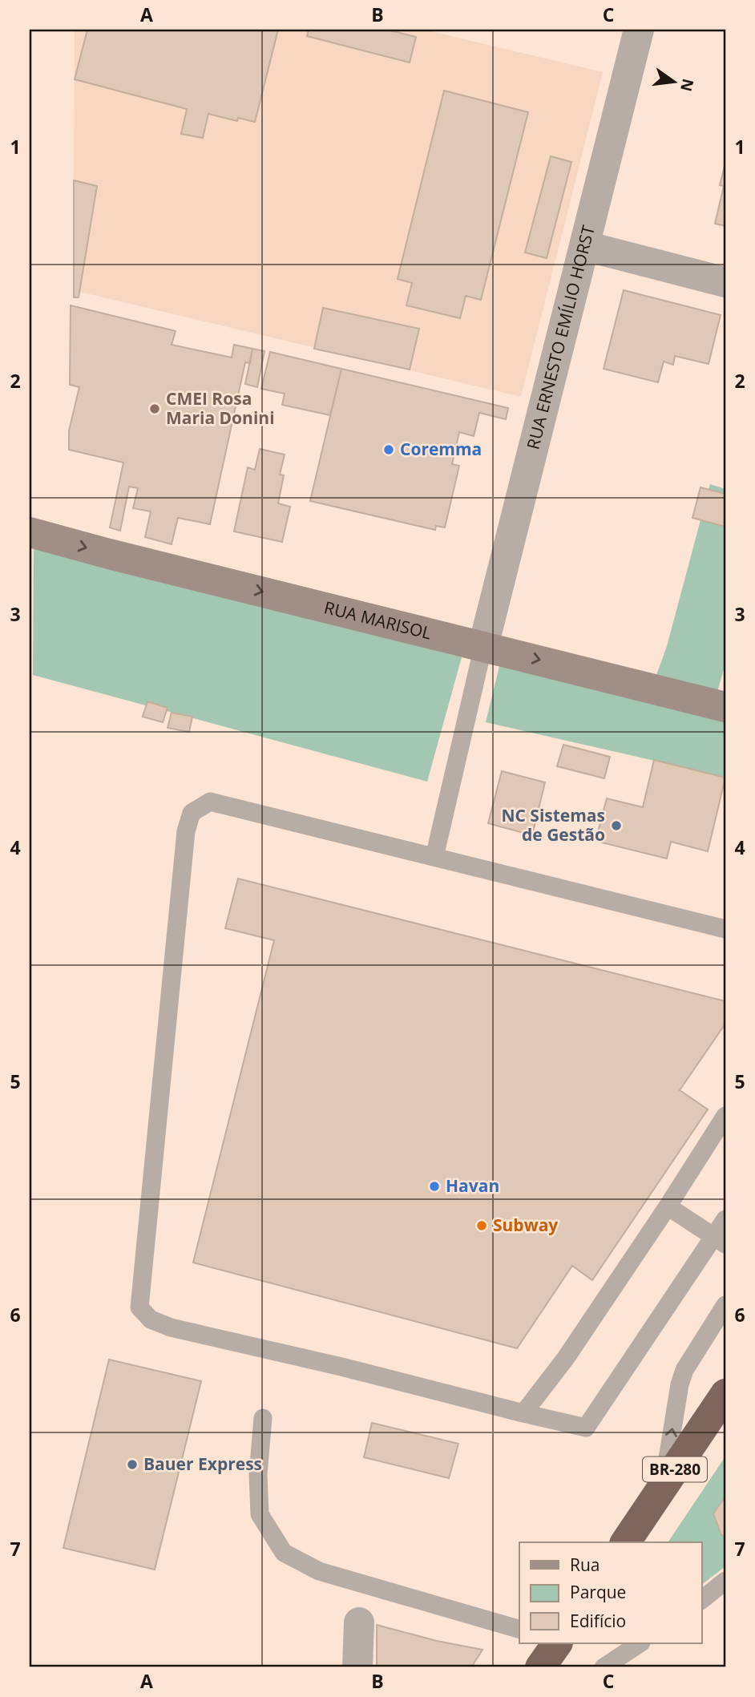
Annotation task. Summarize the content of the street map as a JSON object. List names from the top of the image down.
{
  "streets": {
    "highway": ["BR-280"],
    "street": ["RUA ERNESTO EMÍLIO HORST", "RUA MARISOL"]
  },
  "crossings": [
    ["RUA ERNESTO EMÍLIO HORST", "RUA MARISOL"]
  ],
  "one_way": ["RUA MARISOL"],
  "places": [
    "CMEI Rosa Maria Donini",
    "Coremma",
    "NC Sistemas de Gestão",
    "Havan",
    "Subway",
    "Bauer Express"
  ],
  "legend": ["Rua", "Parque", "Edifício"],
  "north": "right",
  "grid": {
    "columns": ["A", "B", "C"],
    "rows": [
      "1",
      "2",
      "3",
      "4",
      "5",
      "6",
      "7"
    ]
  }
}
